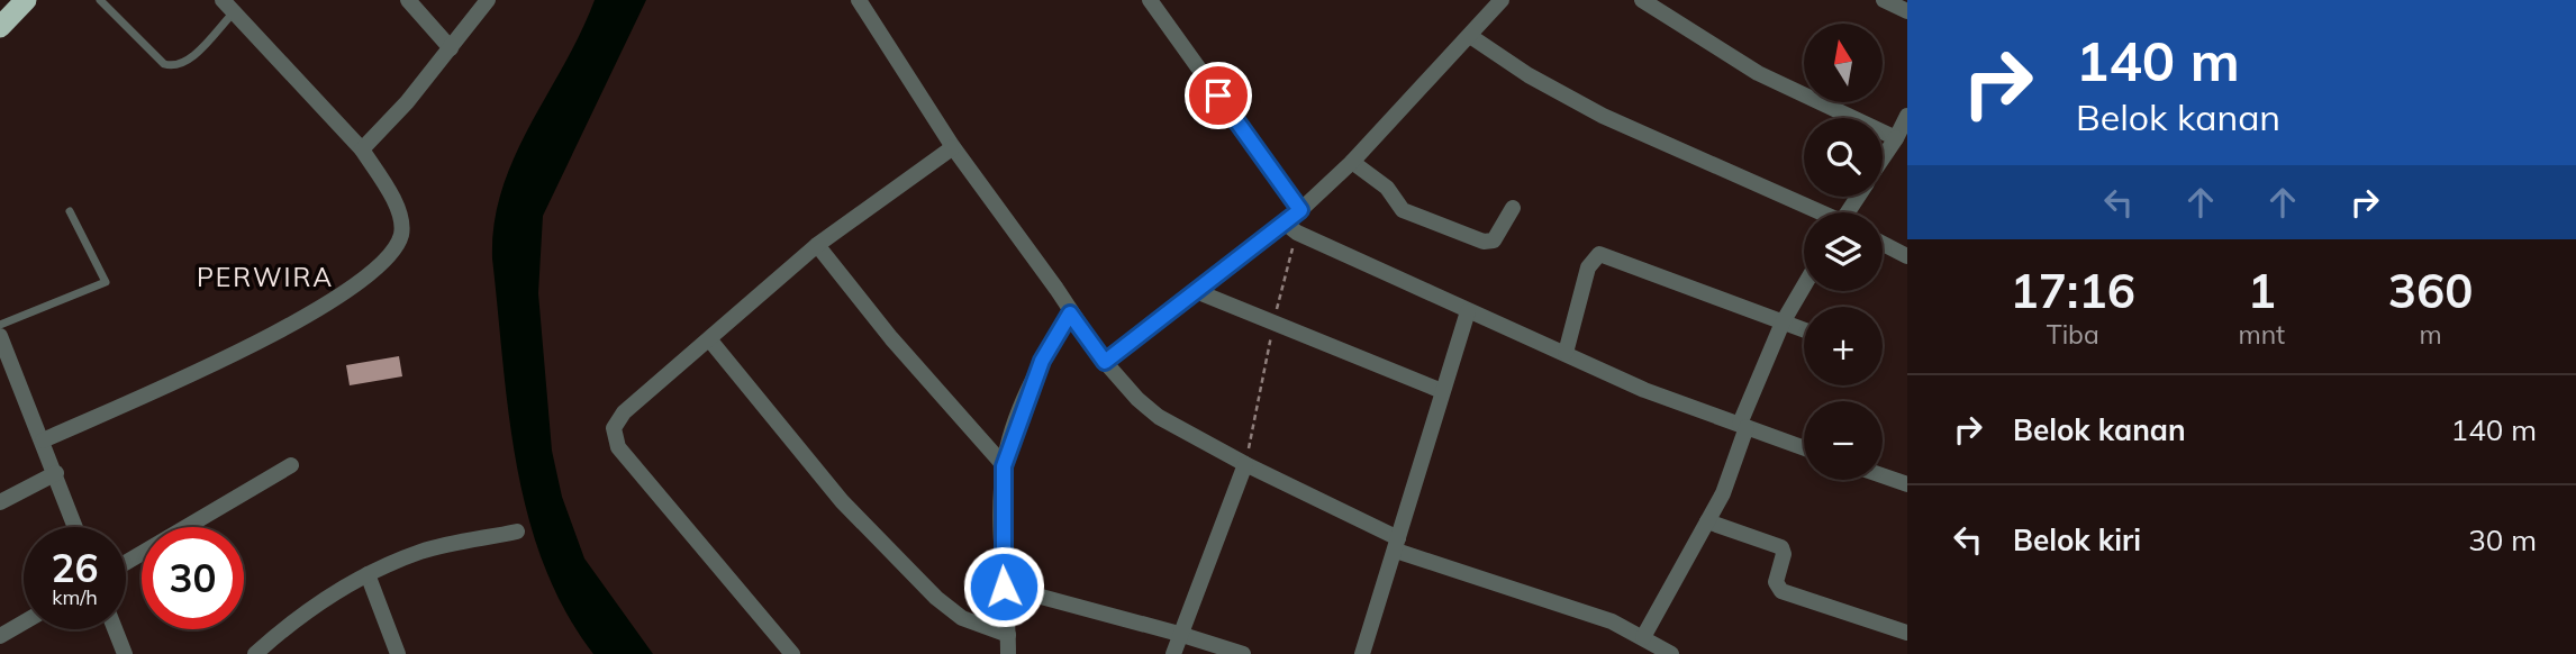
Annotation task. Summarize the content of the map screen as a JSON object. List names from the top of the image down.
{
  "districts": ["PERWIRA"],
  "north": "top",
  "page": {
    "turn": ["140 m", "Belok kanan"],
    "map_buttons": ["+", "−"],
    "eta": [
      "17:16",
      "Tiba",
      "1",
      "mnt",
      "360",
      "m"
    ],
    "list": [
      {
        "name": "Belok kanan",
        "value": "140 m"
      },
      {
        "name": "Belok kiri",
        "value": "30 m"
      }
    ],
    "speed": "26 km/h",
    "limit": "30"
  }
}
